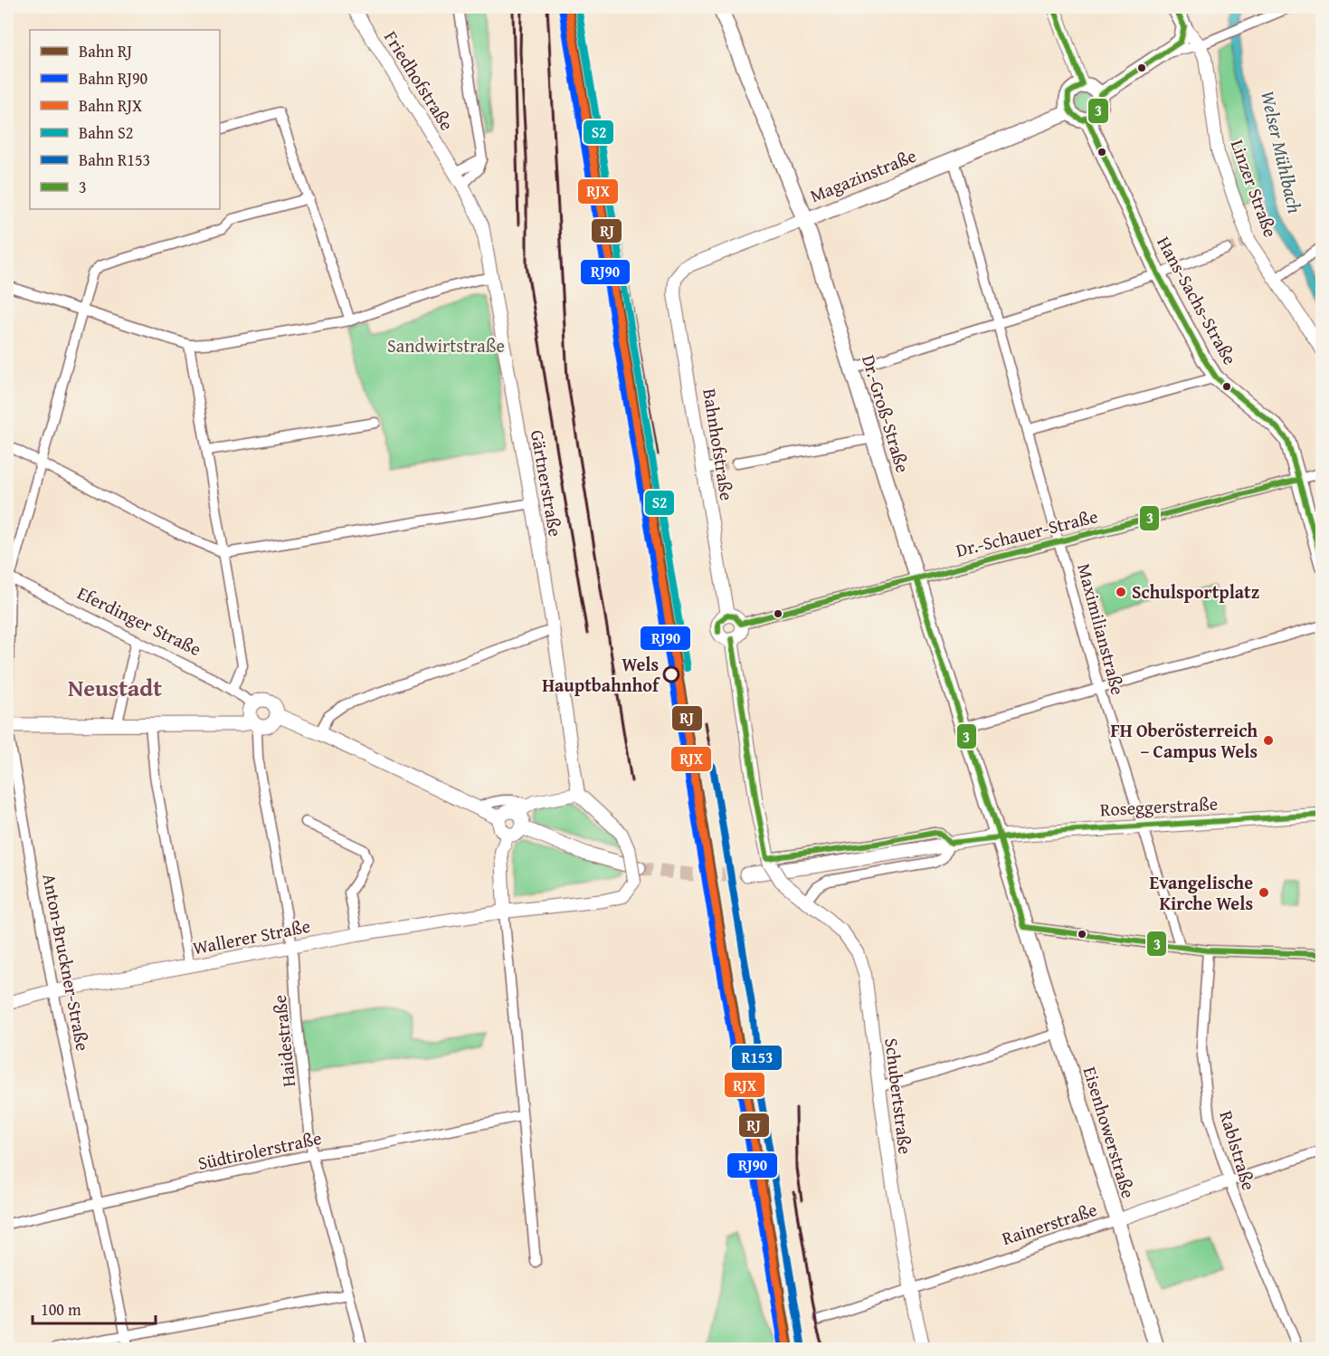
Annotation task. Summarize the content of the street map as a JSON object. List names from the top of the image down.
{
  "streets": {
    "main road": [
      "Magazinstraße",
      "Linzer Straße",
      "Hans-Sachs-Straße",
      "Dr.-Groß-Straße",
      "Roseggerstraße",
      "Eisenhowerstraße"
    ],
    "street": [
      "Friedhofstraße",
      "Bahnhofstraße",
      "Gärtnerstraße",
      "Dr.-Schauer-Straße",
      "Eferdinger Straße",
      "Maximilianstraße",
      "Wallerer Straße",
      "Anton-Bruckner-Straße",
      "Haidestraße",
      "Schubertstraße",
      "Südtirolerstraße",
      "Rablstraße",
      "Rainerstraße"
    ]
  },
  "crossings": [
    ["Friedhofstraße", "Gärtnerstraße"],
    ["Magazinstraße", "Hans-Sachs-Straße"],
    ["Magazinstraße", "Dr.-Groß-Straße"],
    ["Magazinstraße", "Bahnhofstraße"],
    ["Magazinstraße", "Maximilianstraße"],
    ["Hans-Sachs-Straße", "Dr.-Schauer-Straße"],
    ["Dr.-Groß-Straße", "Dr.-Schauer-Straße"],
    ["Dr.-Groß-Straße", "Roseggerstraße"],
    ["Bahnhofstraße", "Dr.-Schauer-Straße"],
    ["Bahnhofstraße", "Schubertstraße"],
    ["Dr.-Schauer-Straße", "Maximilianstraße"],
    ["Eferdinger Straße", "Anton-Bruckner-Straße"],
    ["Eferdinger Straße", "Haidestraße"],
    ["Maximilianstraße", "Roseggerstraße"],
    ["Wallerer Straße", "Anton-Bruckner-Straße"],
    ["Wallerer Straße", "Haidestraße"],
    ["Anton-Bruckner-Straße", "Südtirolerstraße"],
    ["Haidestraße", "Südtirolerstraße"],
    ["Schubertstraße", "Rainerstraße"],
    ["Eisenhowerstraße", "Rainerstraße"],
    ["Rablstraße", "Rainerstraße"]
  ],
  "districts": ["Neustadt"],
  "water": ["Welser Mühlbach"],
  "parks": ["Sandwirtstraße"],
  "places": [
    "Schulsportplatz",
    "Wels Hauptbahnhof",
    "FH Oberösterreich – Campus Wels",
    "Evangelische Kirche Wels"
  ],
  "lines": [
    "rail line RJ",
    "rail line S2",
    "transit line 3",
    "rail line RJ90",
    "rail line RJX",
    "rail line R153"
  ],
  "legend": [
    "Bahn RJ",
    "Bahn RJ90",
    "Bahn RJX",
    "Bahn S2",
    "Bahn R153",
    "3"
  ],
  "scale_bar": "100 m"
}
